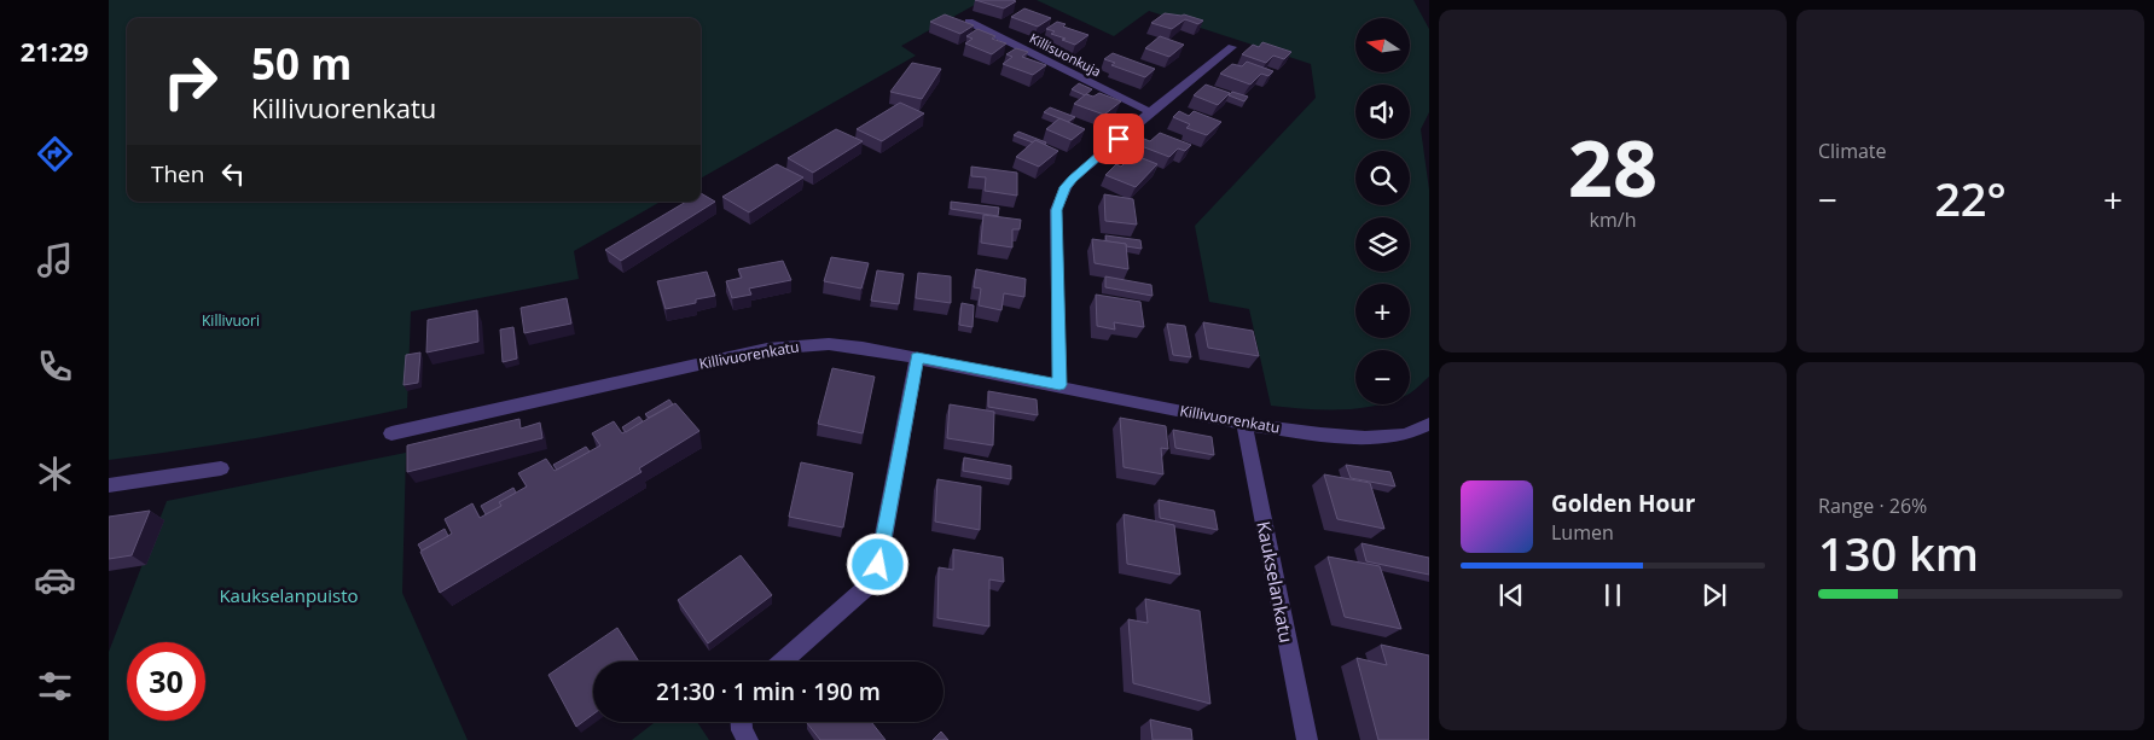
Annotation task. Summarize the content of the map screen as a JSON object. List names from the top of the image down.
{
  "streets": {
    "street": ["Killisuonkuja", "Killivuorenkatu", "Kaukselankatu"]
  },
  "crossings": [
    ["Killivuorenkatu", "Kaukselankatu"]
  ],
  "parks": ["Killivuori", "Kaukselanpuisto"],
  "north": "left",
  "page": {
    "tabs": "21:29",
    "tile": [
      ["28", "km/h"],
      "Climate",
      ["Range · 26%", "130 km"]
    ],
    "map_buttons": ["+", "−"],
    "turn": ["50 m", "Killivuorenkatu"],
    "then": "Then",
    "heat": ["−", "22°", "+"],
    "song": ["Golden Hour", "Lumen"],
    "limit": "30",
    "trip": "21:30 · 1 min · 190 m"
  }
}
